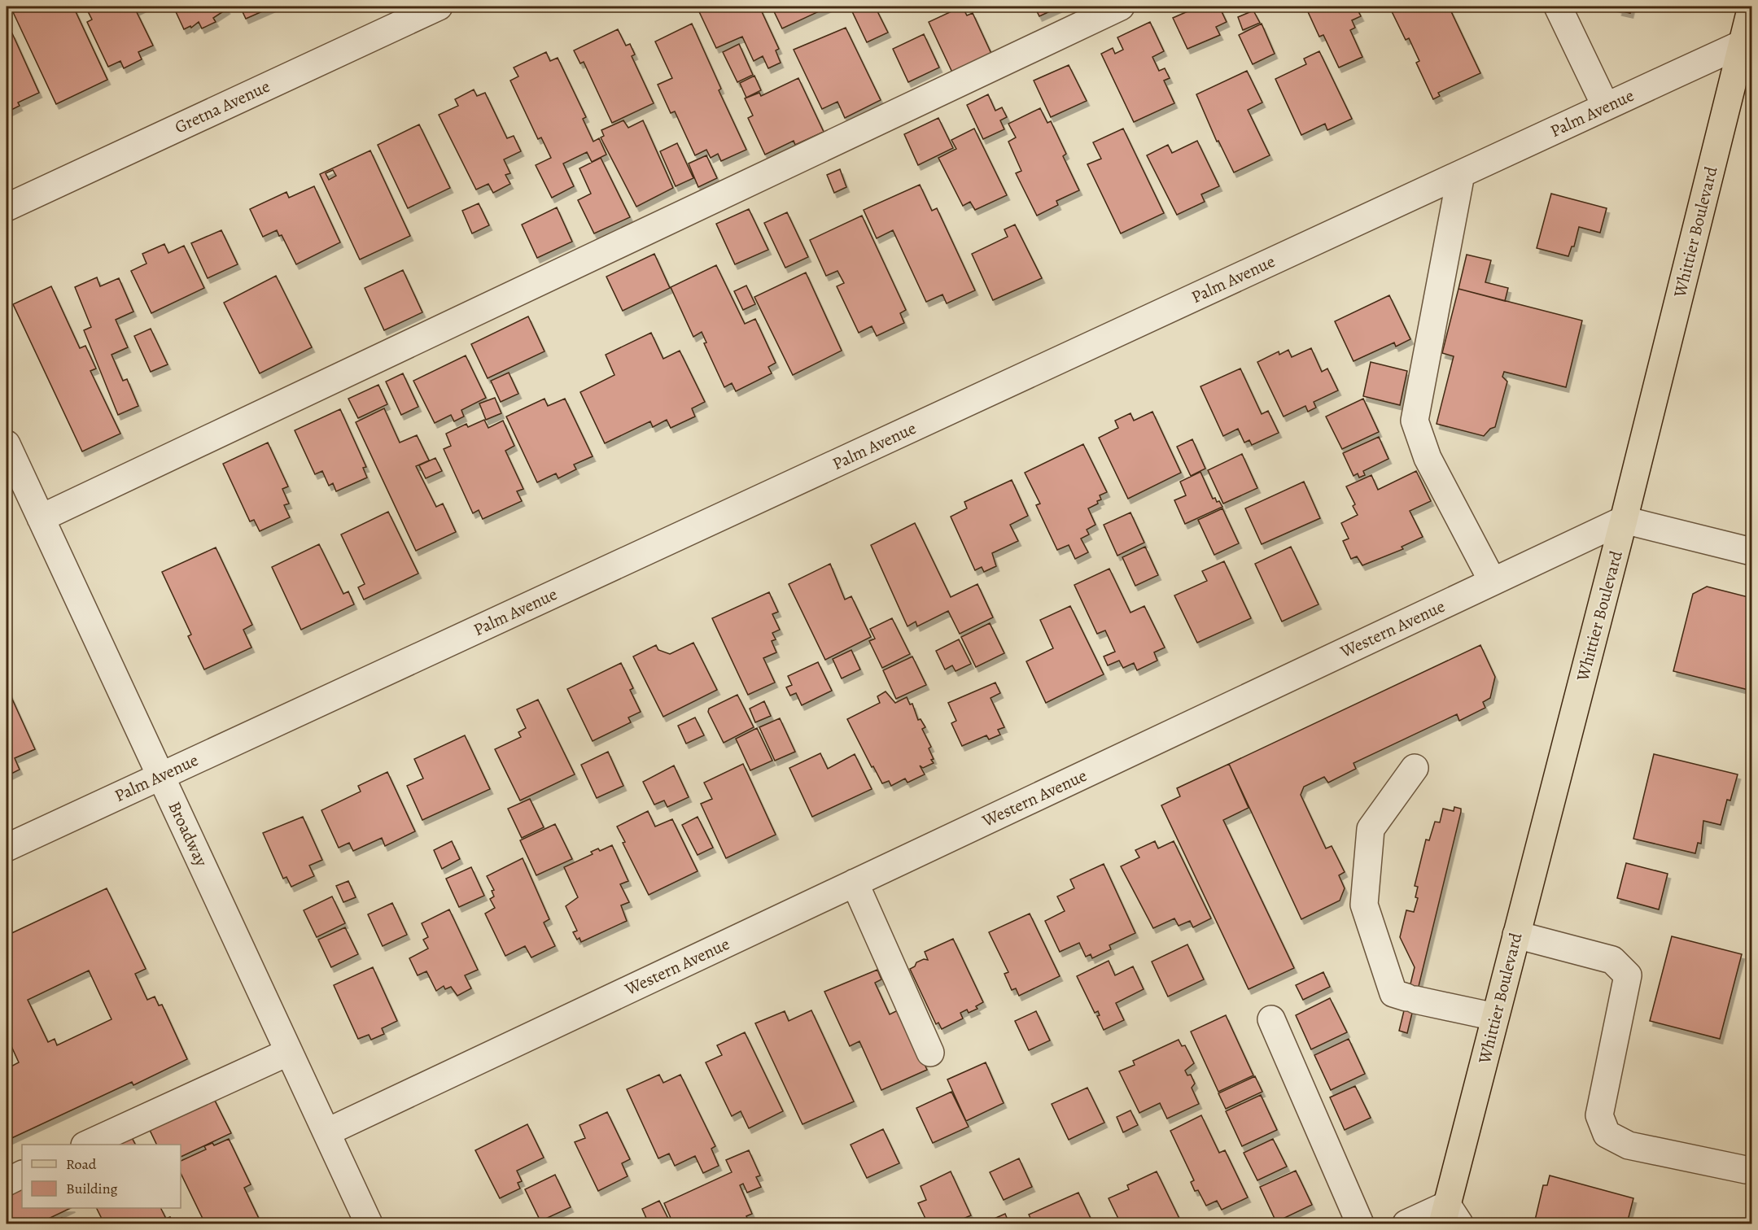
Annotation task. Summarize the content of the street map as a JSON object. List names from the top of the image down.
{
  "streets": {
    "main road": ["Whittier Boulevard"],
    "street": [
      "Gretna Avenue",
      "Palm Avenue",
      "Western Avenue",
      "Broadway"
    ]
  },
  "crossings": [
    ["Palm Avenue", "Whittier Boulevard"],
    ["Palm Avenue", "Broadway"],
    ["Whittier Boulevard", "Western Avenue"],
    ["Western Avenue", "Broadway"]
  ],
  "legend": ["Road", "Building"]
}
